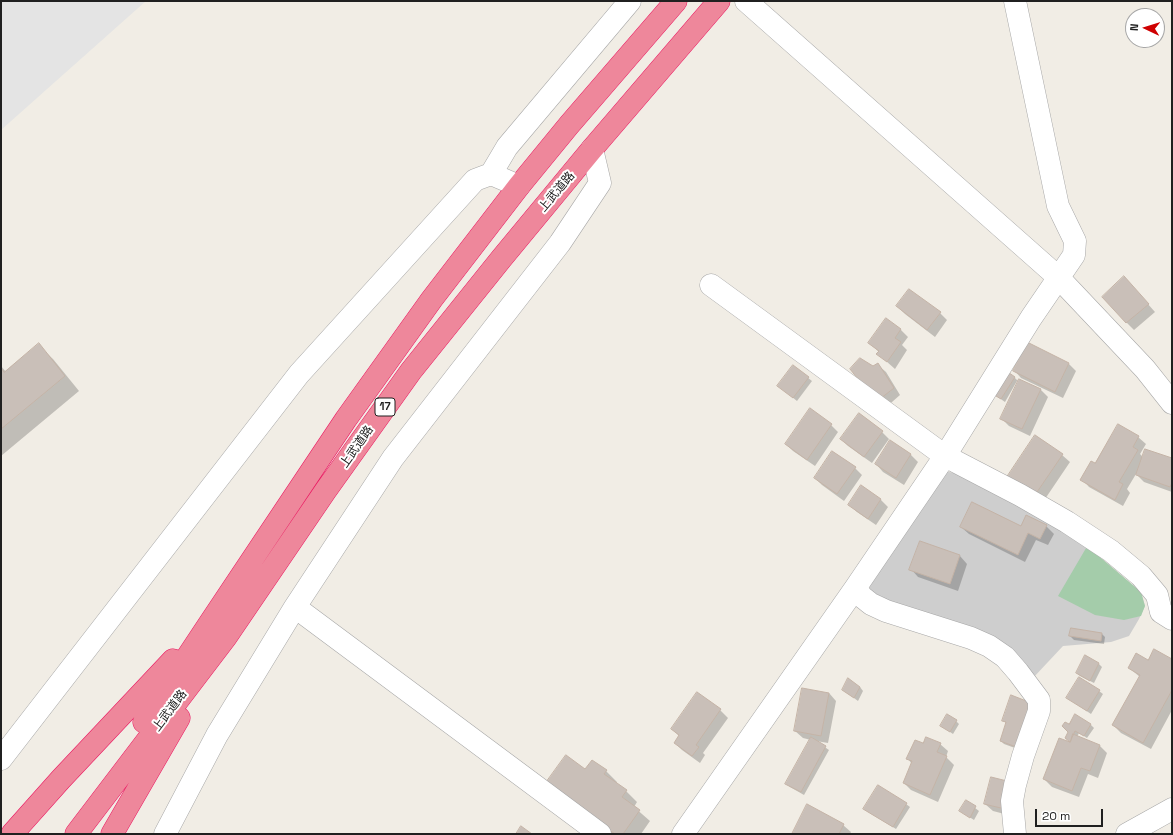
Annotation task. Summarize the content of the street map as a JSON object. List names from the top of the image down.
{
  "streets": {
    "highway": ["上武道路", "17"]
  },
  "scale_bar": "20 m",
  "north": "left"
}
